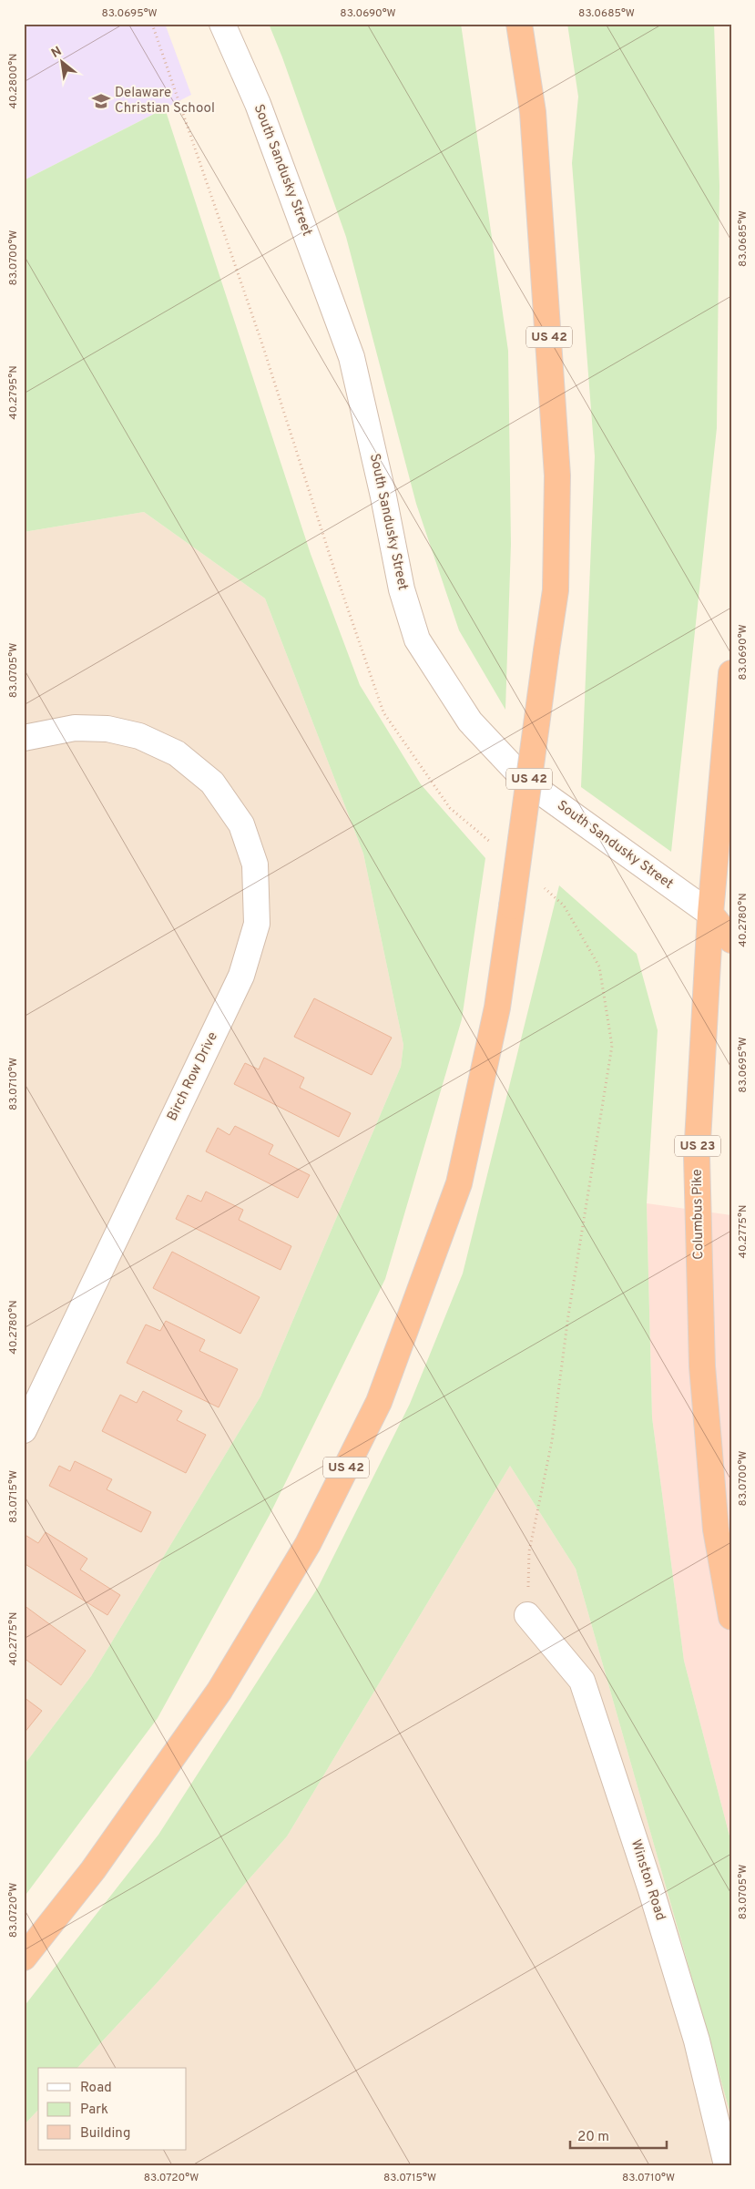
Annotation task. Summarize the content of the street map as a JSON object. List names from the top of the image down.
{
  "streets": {
    "highway": ["US 42", "US 23", "Columbus Pike"],
    "street": ["South Sandusky Street", "Birch Row Drive", "Winston Road"]
  },
  "crossings": [
    ["South Sandusky Street", "Columbus Pike"]
  ],
  "places": {
    "school or university": ["Delaware Christian School"]
  },
  "legend": ["Road", "Park", "Building"],
  "scale_bar": "20 m",
  "north": "top left",
  "coordinates": [
    "83.0695°W",
    "83.0690°W",
    "83.0685°W",
    "40.2800°N",
    "83.0700°W",
    "40.2795°N",
    "83.0705°W",
    "40.2780°N",
    "83.0710°W",
    "40.2775°N",
    "83.0715°W",
    "83.0720°W"
  ]
}
